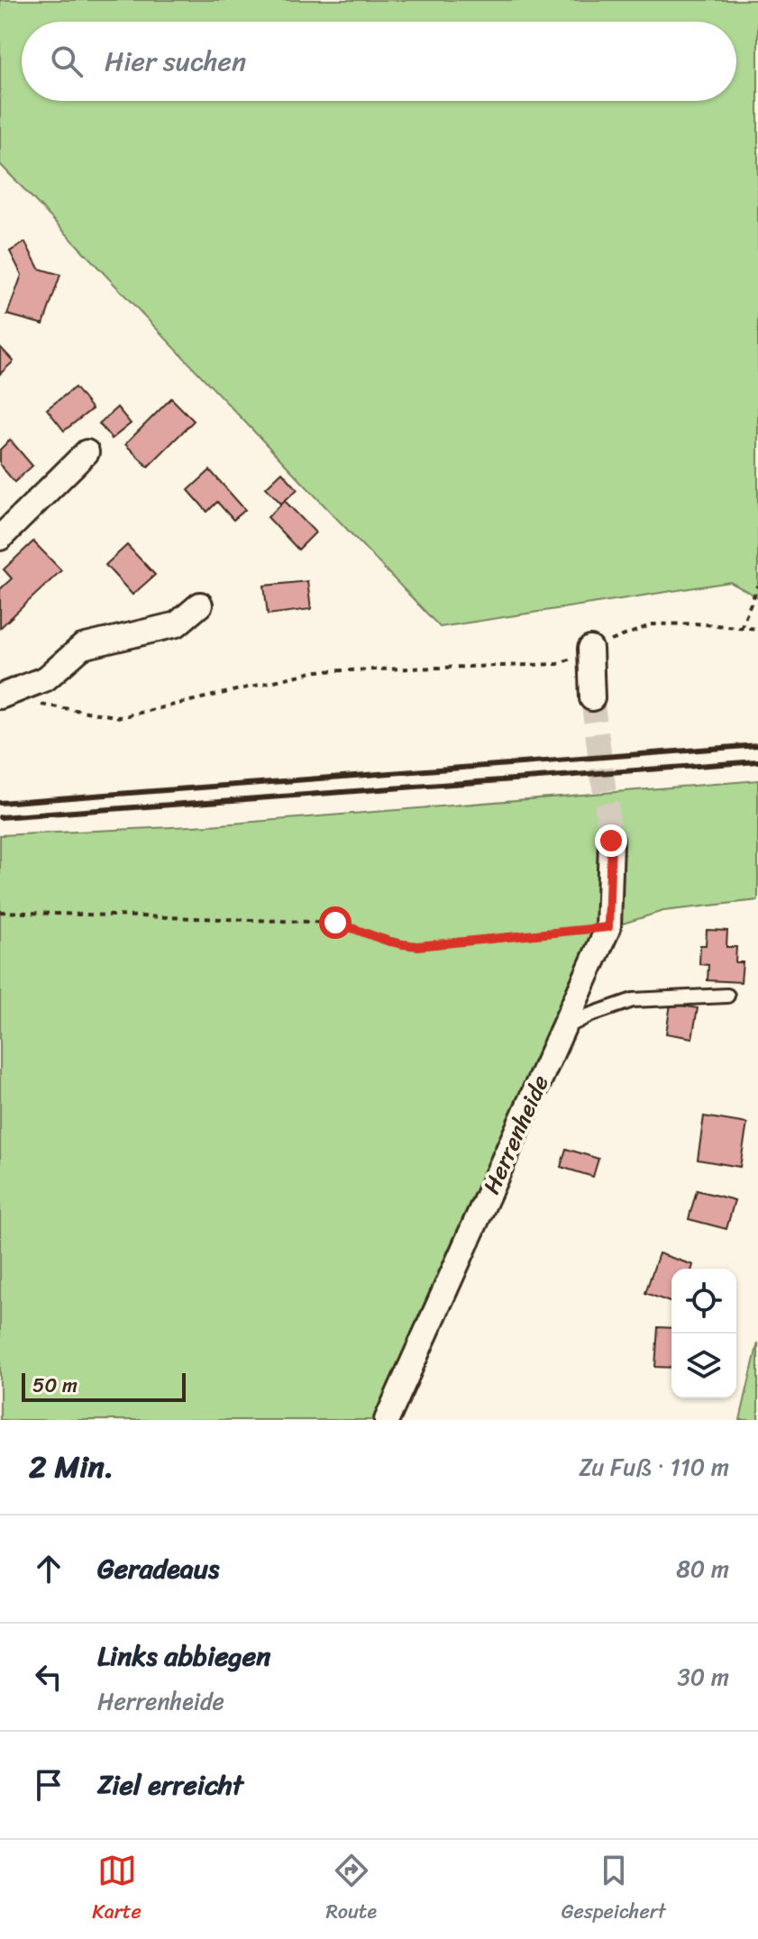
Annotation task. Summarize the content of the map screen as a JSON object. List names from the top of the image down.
{
  "streets": {
    "street": ["Herrenheide"]
  },
  "scale_bar": "50 m",
  "page": {
    "search": "Hier suchen",
    "scale": "50 m",
    "heading": ["2 Min.", "Zu Fuß · 110 m"],
    "list": [
      ["Geradeaus", "80 m"],
      ["Links abbiegen", "Herrenheide", "30 m"],
      "Ziel erreicht"
    ],
    "nav": ["Karte", "Route", "Gespeichert"]
  }
}
